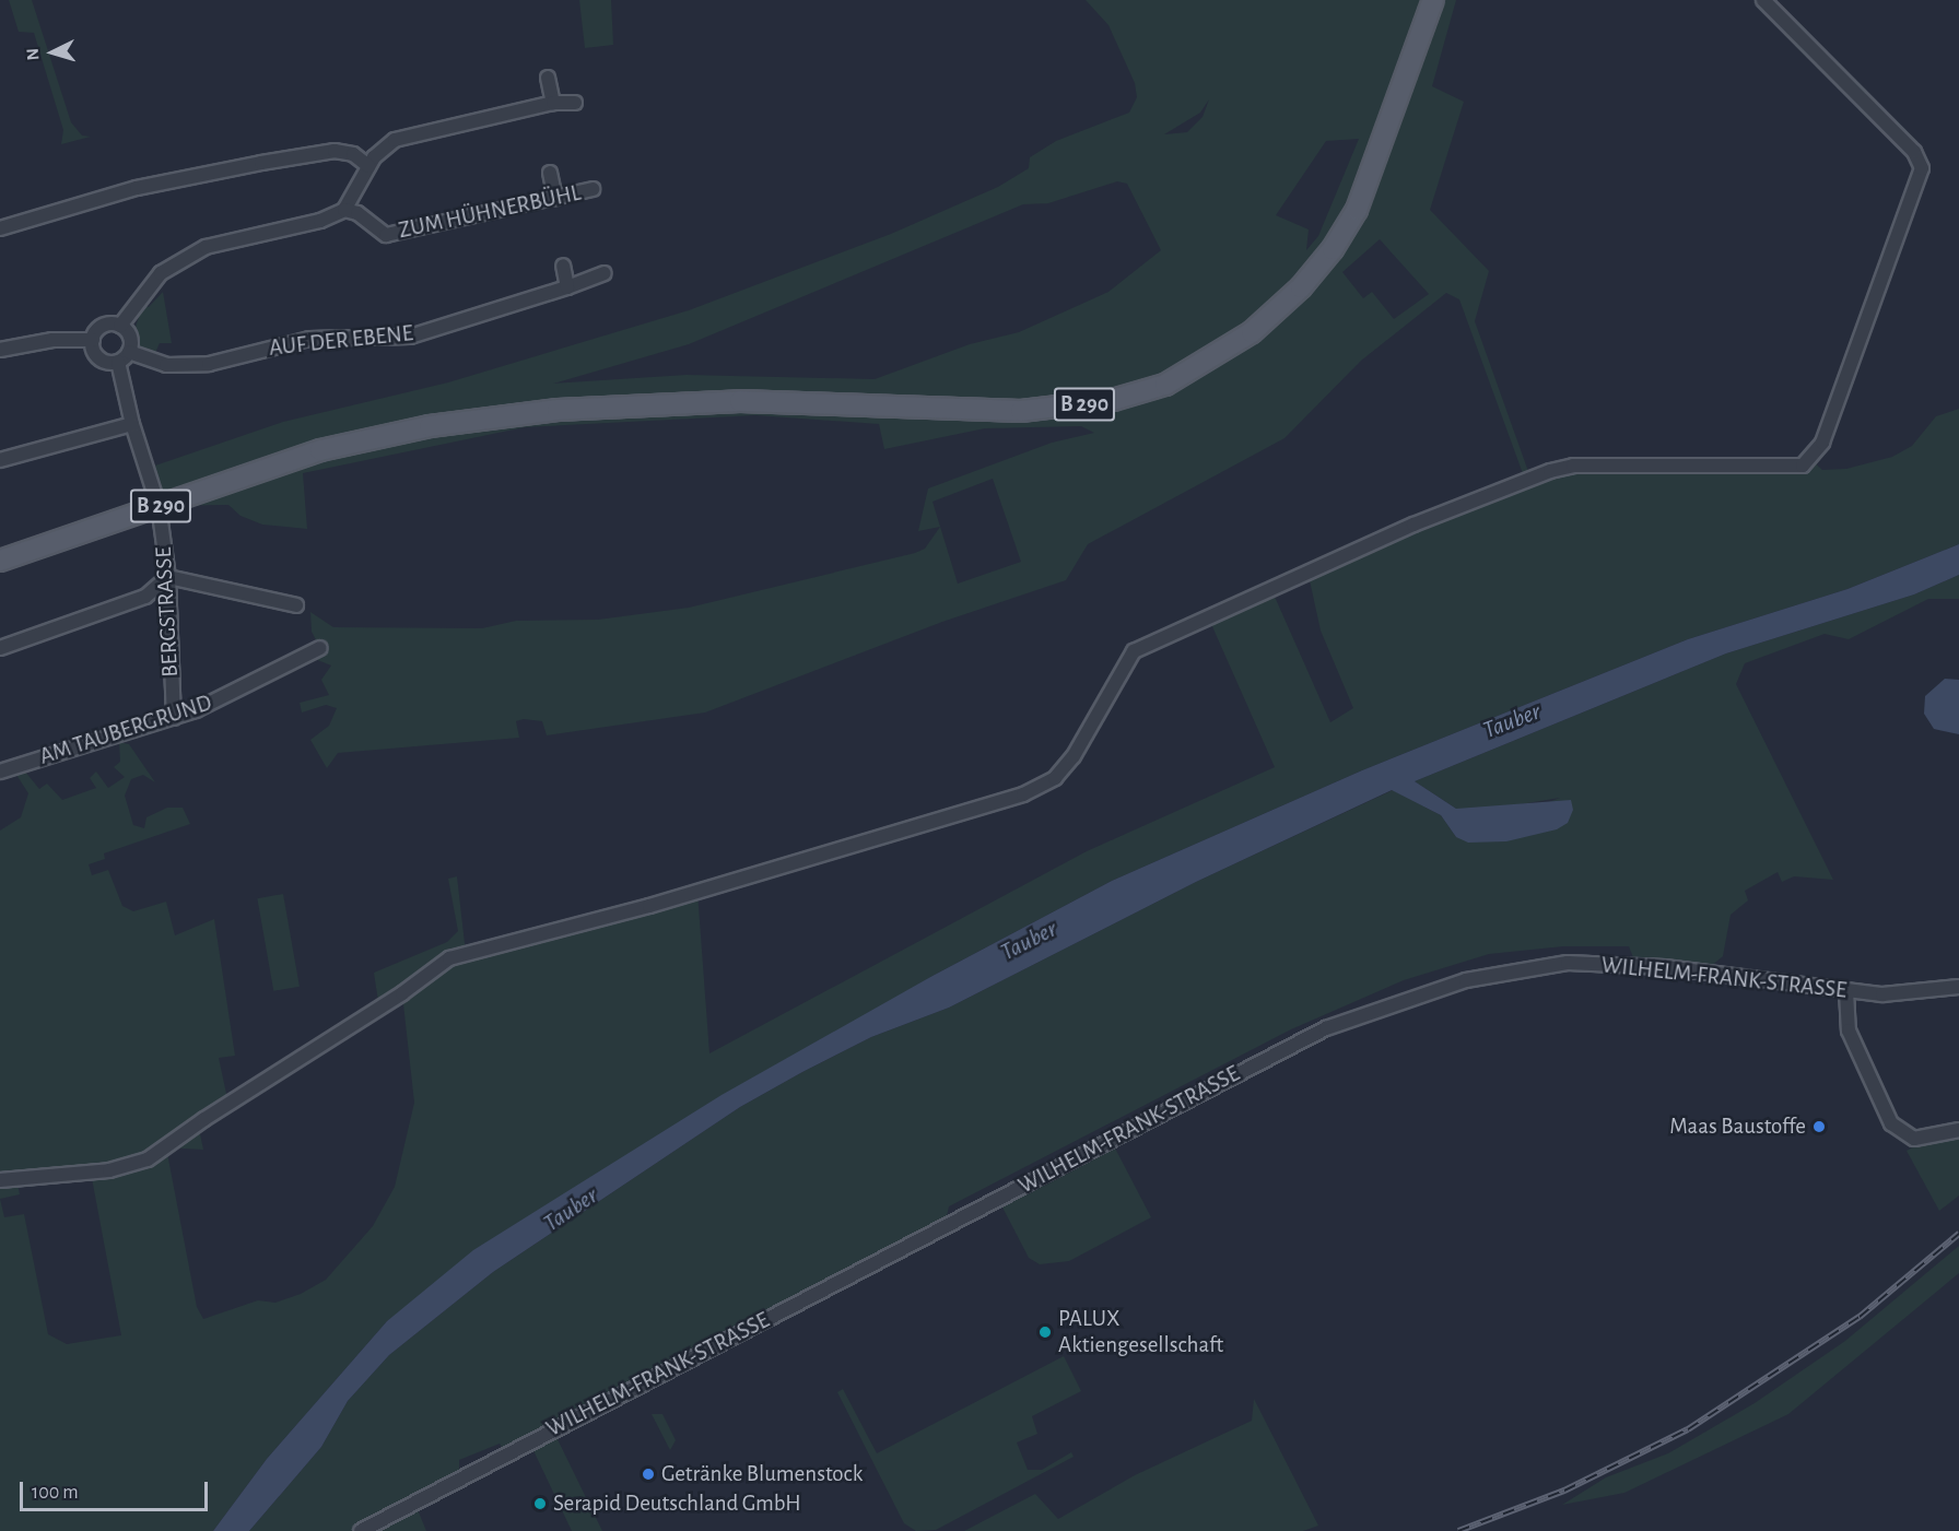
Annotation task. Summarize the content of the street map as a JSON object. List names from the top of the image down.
{
  "streets": {
    "main road": ["B 290"],
    "street": [
      "ZUM HÜHNERBÜHL",
      "AUF DER EBENE",
      "BERGSTRASSE",
      "AM TAUBERGRUND",
      "WILHELM-FRANK-STRASSE"
    ]
  },
  "crossings": [
    ["AUF DER EBENE", "BERGSTRASSE"],
    ["B 290", "BERGSTRASSE"],
    ["BERGSTRASSE", "AM TAUBERGRUND"]
  ],
  "water": ["Tauber"],
  "places": [
    "Maas Baustoffe",
    "PALUX Aktiengesellschaft",
    "Getränke Blumenstock",
    "Serapid Deutschland GmbH"
  ],
  "scale_bar": "100 m",
  "north": "left"
}
